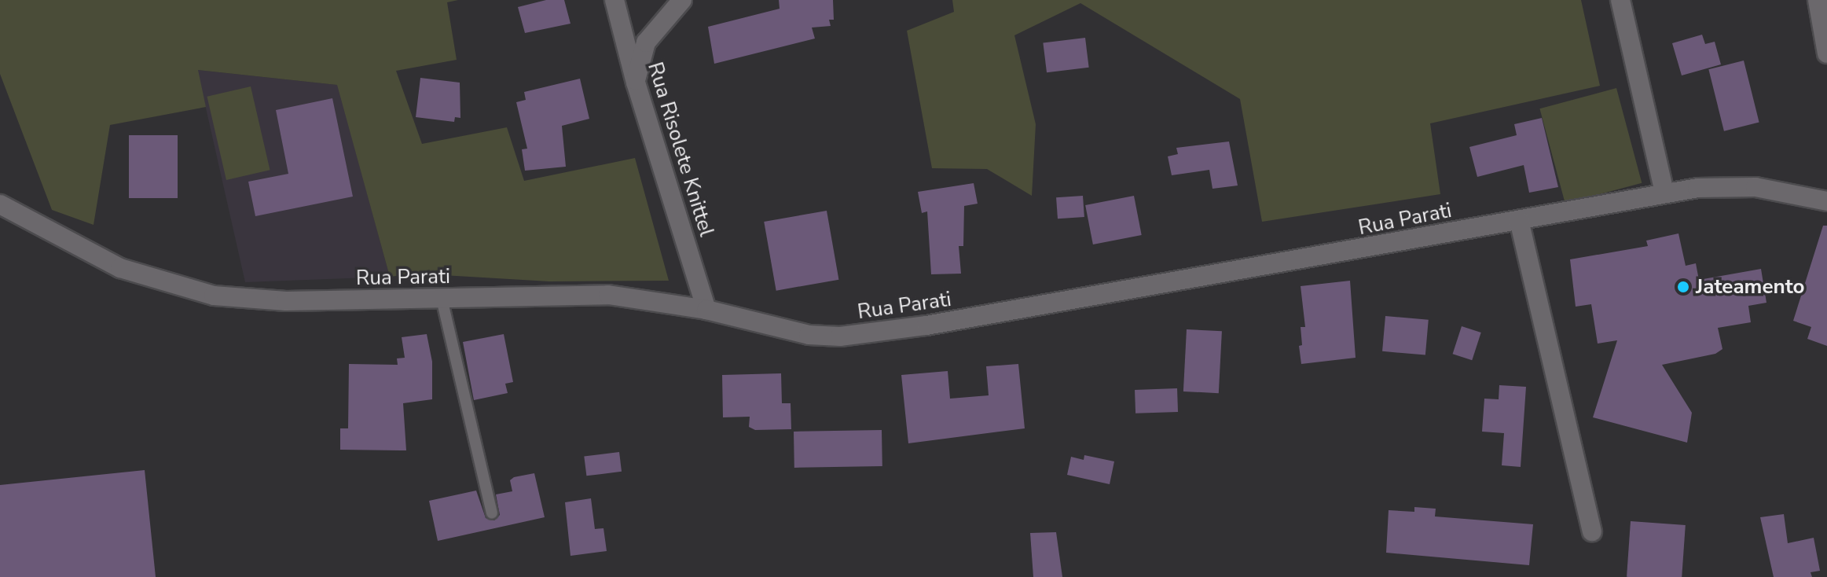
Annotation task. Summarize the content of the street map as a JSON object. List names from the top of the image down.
{
  "streets": {
    "street": ["Rua Risolete Knittel", "Rua Parati"]
  },
  "crossings": [
    ["Rua Risolete Knittel", "Rua Parati"]
  ],
  "places": ["Jateamento"]
}
